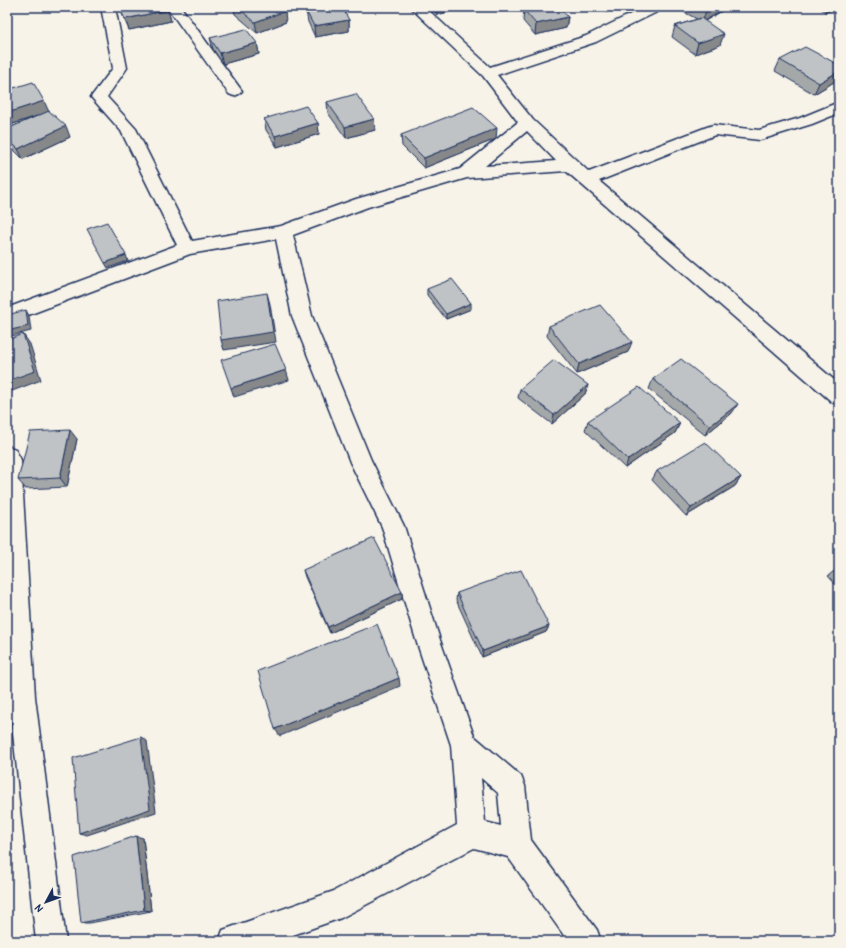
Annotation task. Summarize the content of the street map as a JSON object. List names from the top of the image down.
{
  "north": "bottom left"
}
